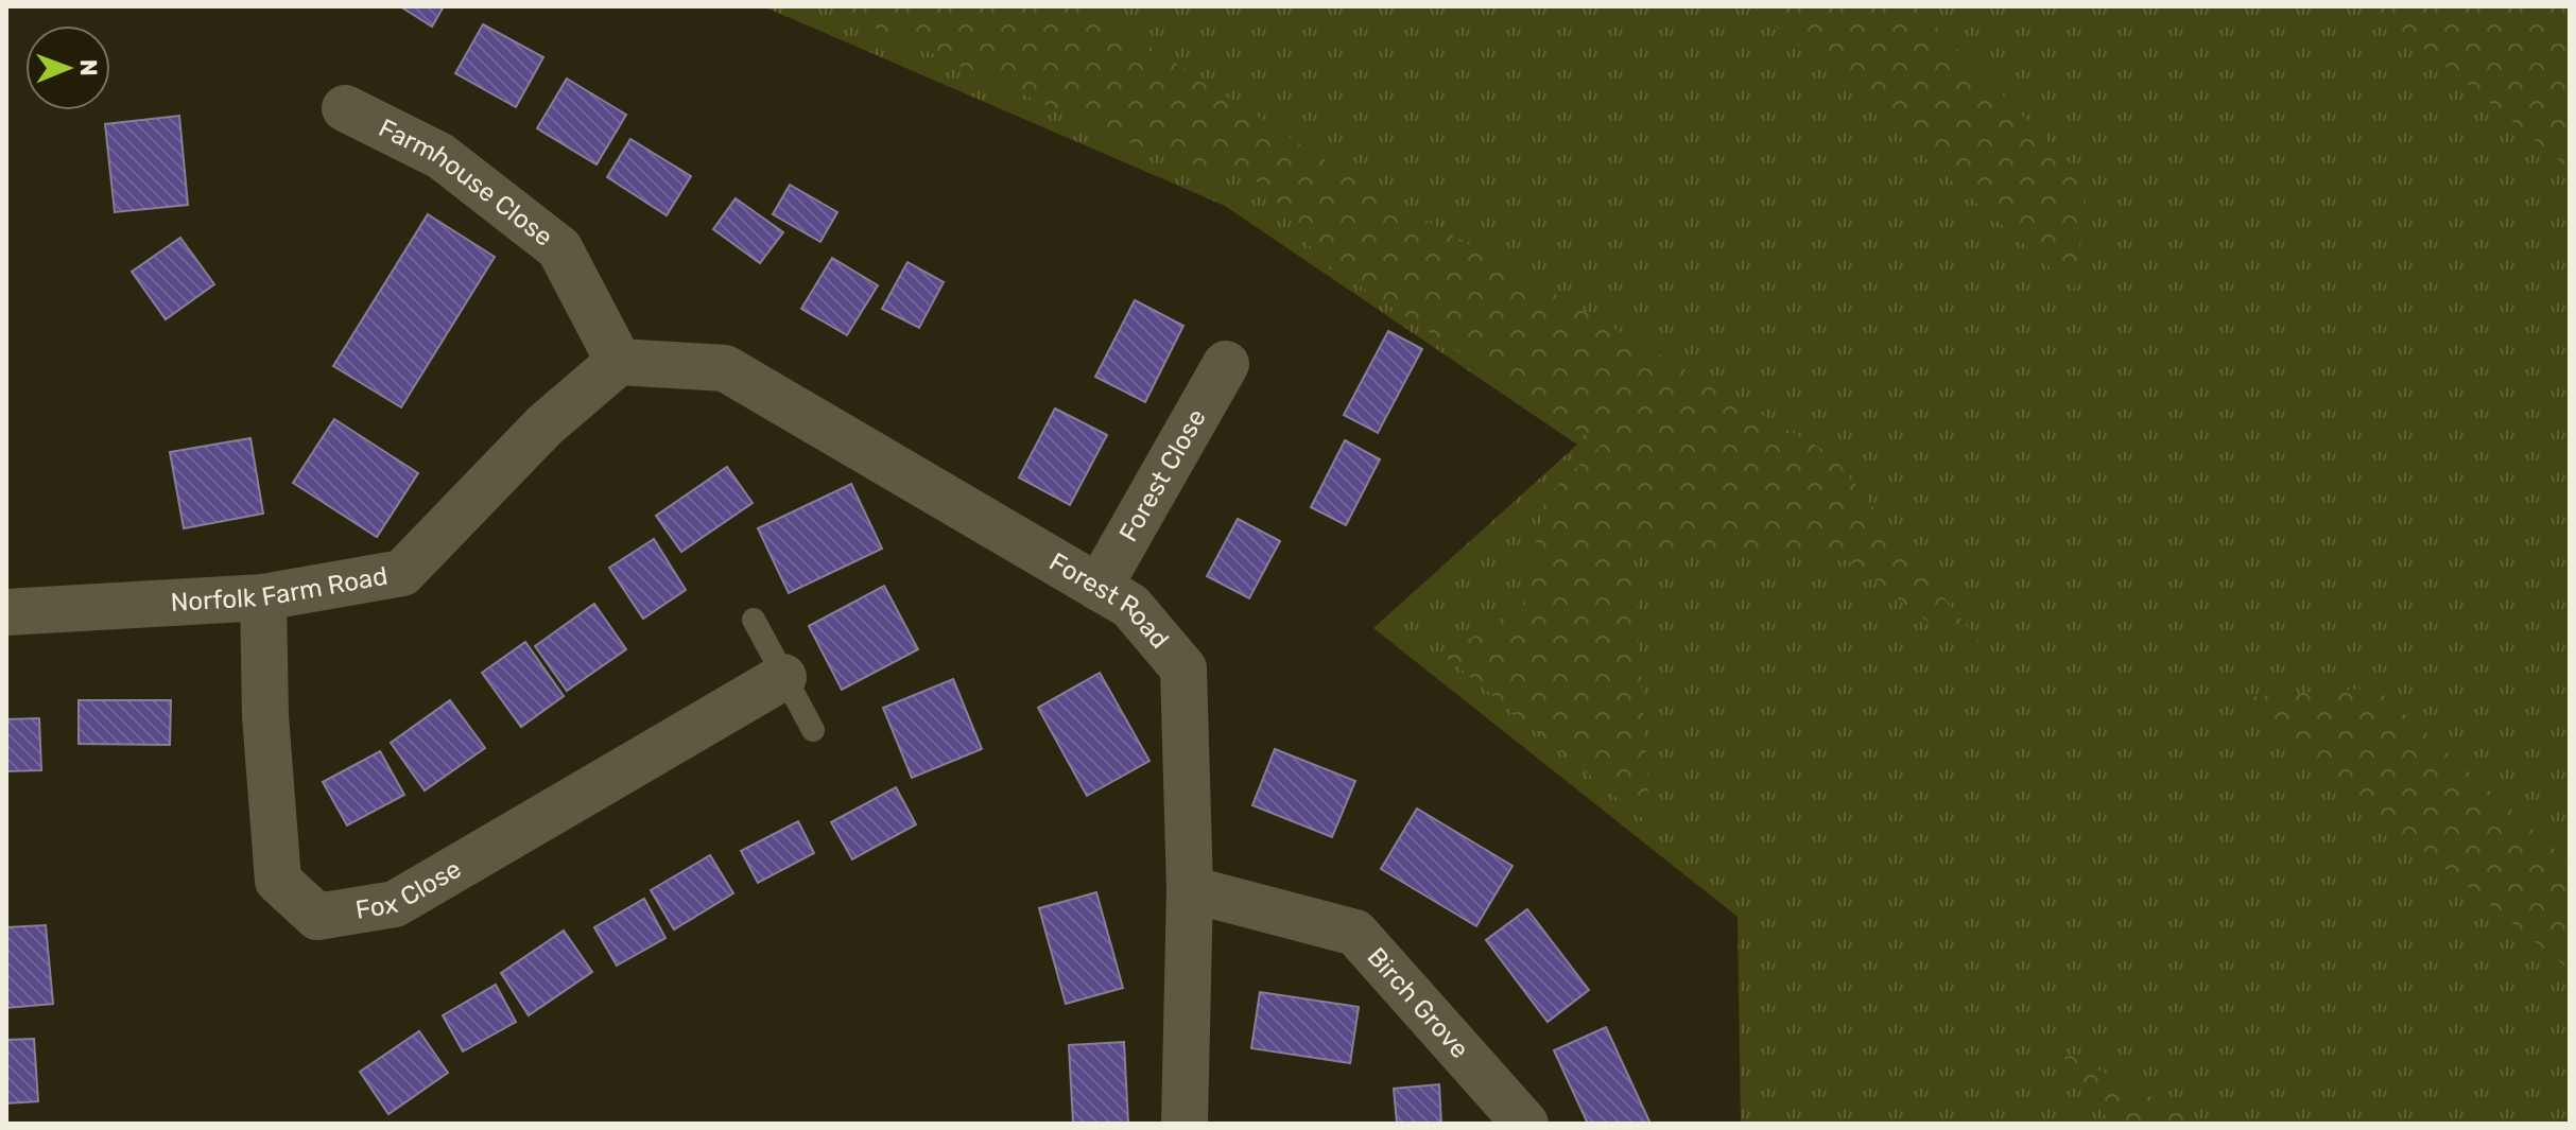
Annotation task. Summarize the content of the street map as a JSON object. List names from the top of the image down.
{
  "streets": {
    "street": [
      "Farmhouse Close",
      "Forest Close",
      "Norfolk Farm Road",
      "Forest Road",
      "Fox Close",
      "Birch Grove"
    ]
  },
  "crossings": [
    ["Farmhouse Close", "Norfolk Farm Road"],
    ["Farmhouse Close", "Forest Road"],
    ["Forest Close", "Forest Road"],
    ["Norfolk Farm Road", "Forest Road"],
    ["Norfolk Farm Road", "Fox Close"],
    ["Forest Road", "Birch Grove"]
  ],
  "north": "right"
}
